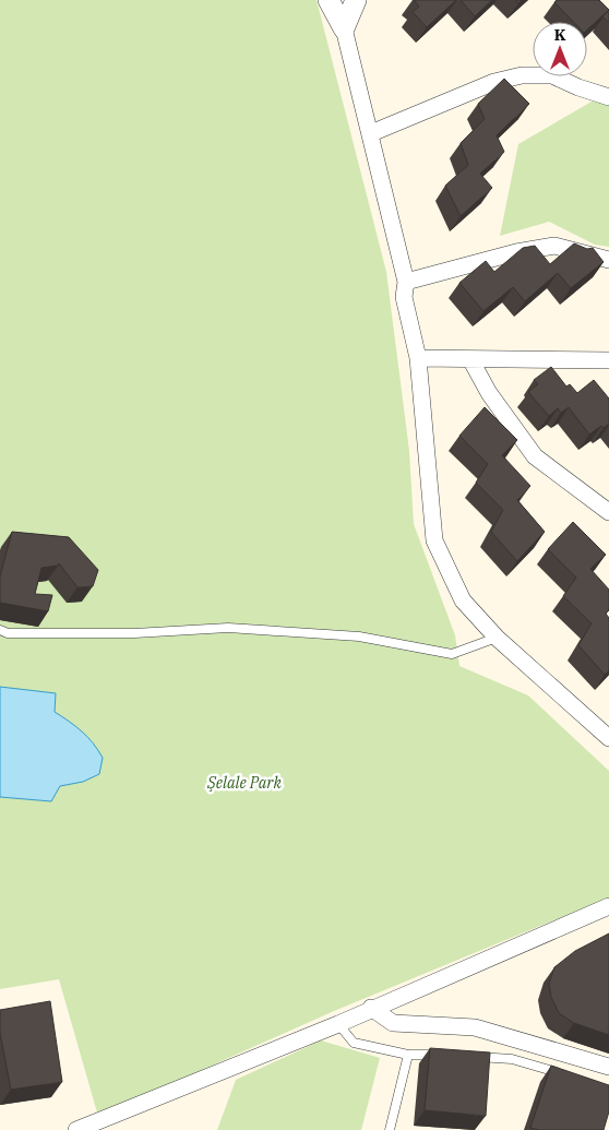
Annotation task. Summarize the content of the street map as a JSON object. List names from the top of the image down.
{
  "parks": ["Şelale Park"],
  "north": "top"
}
